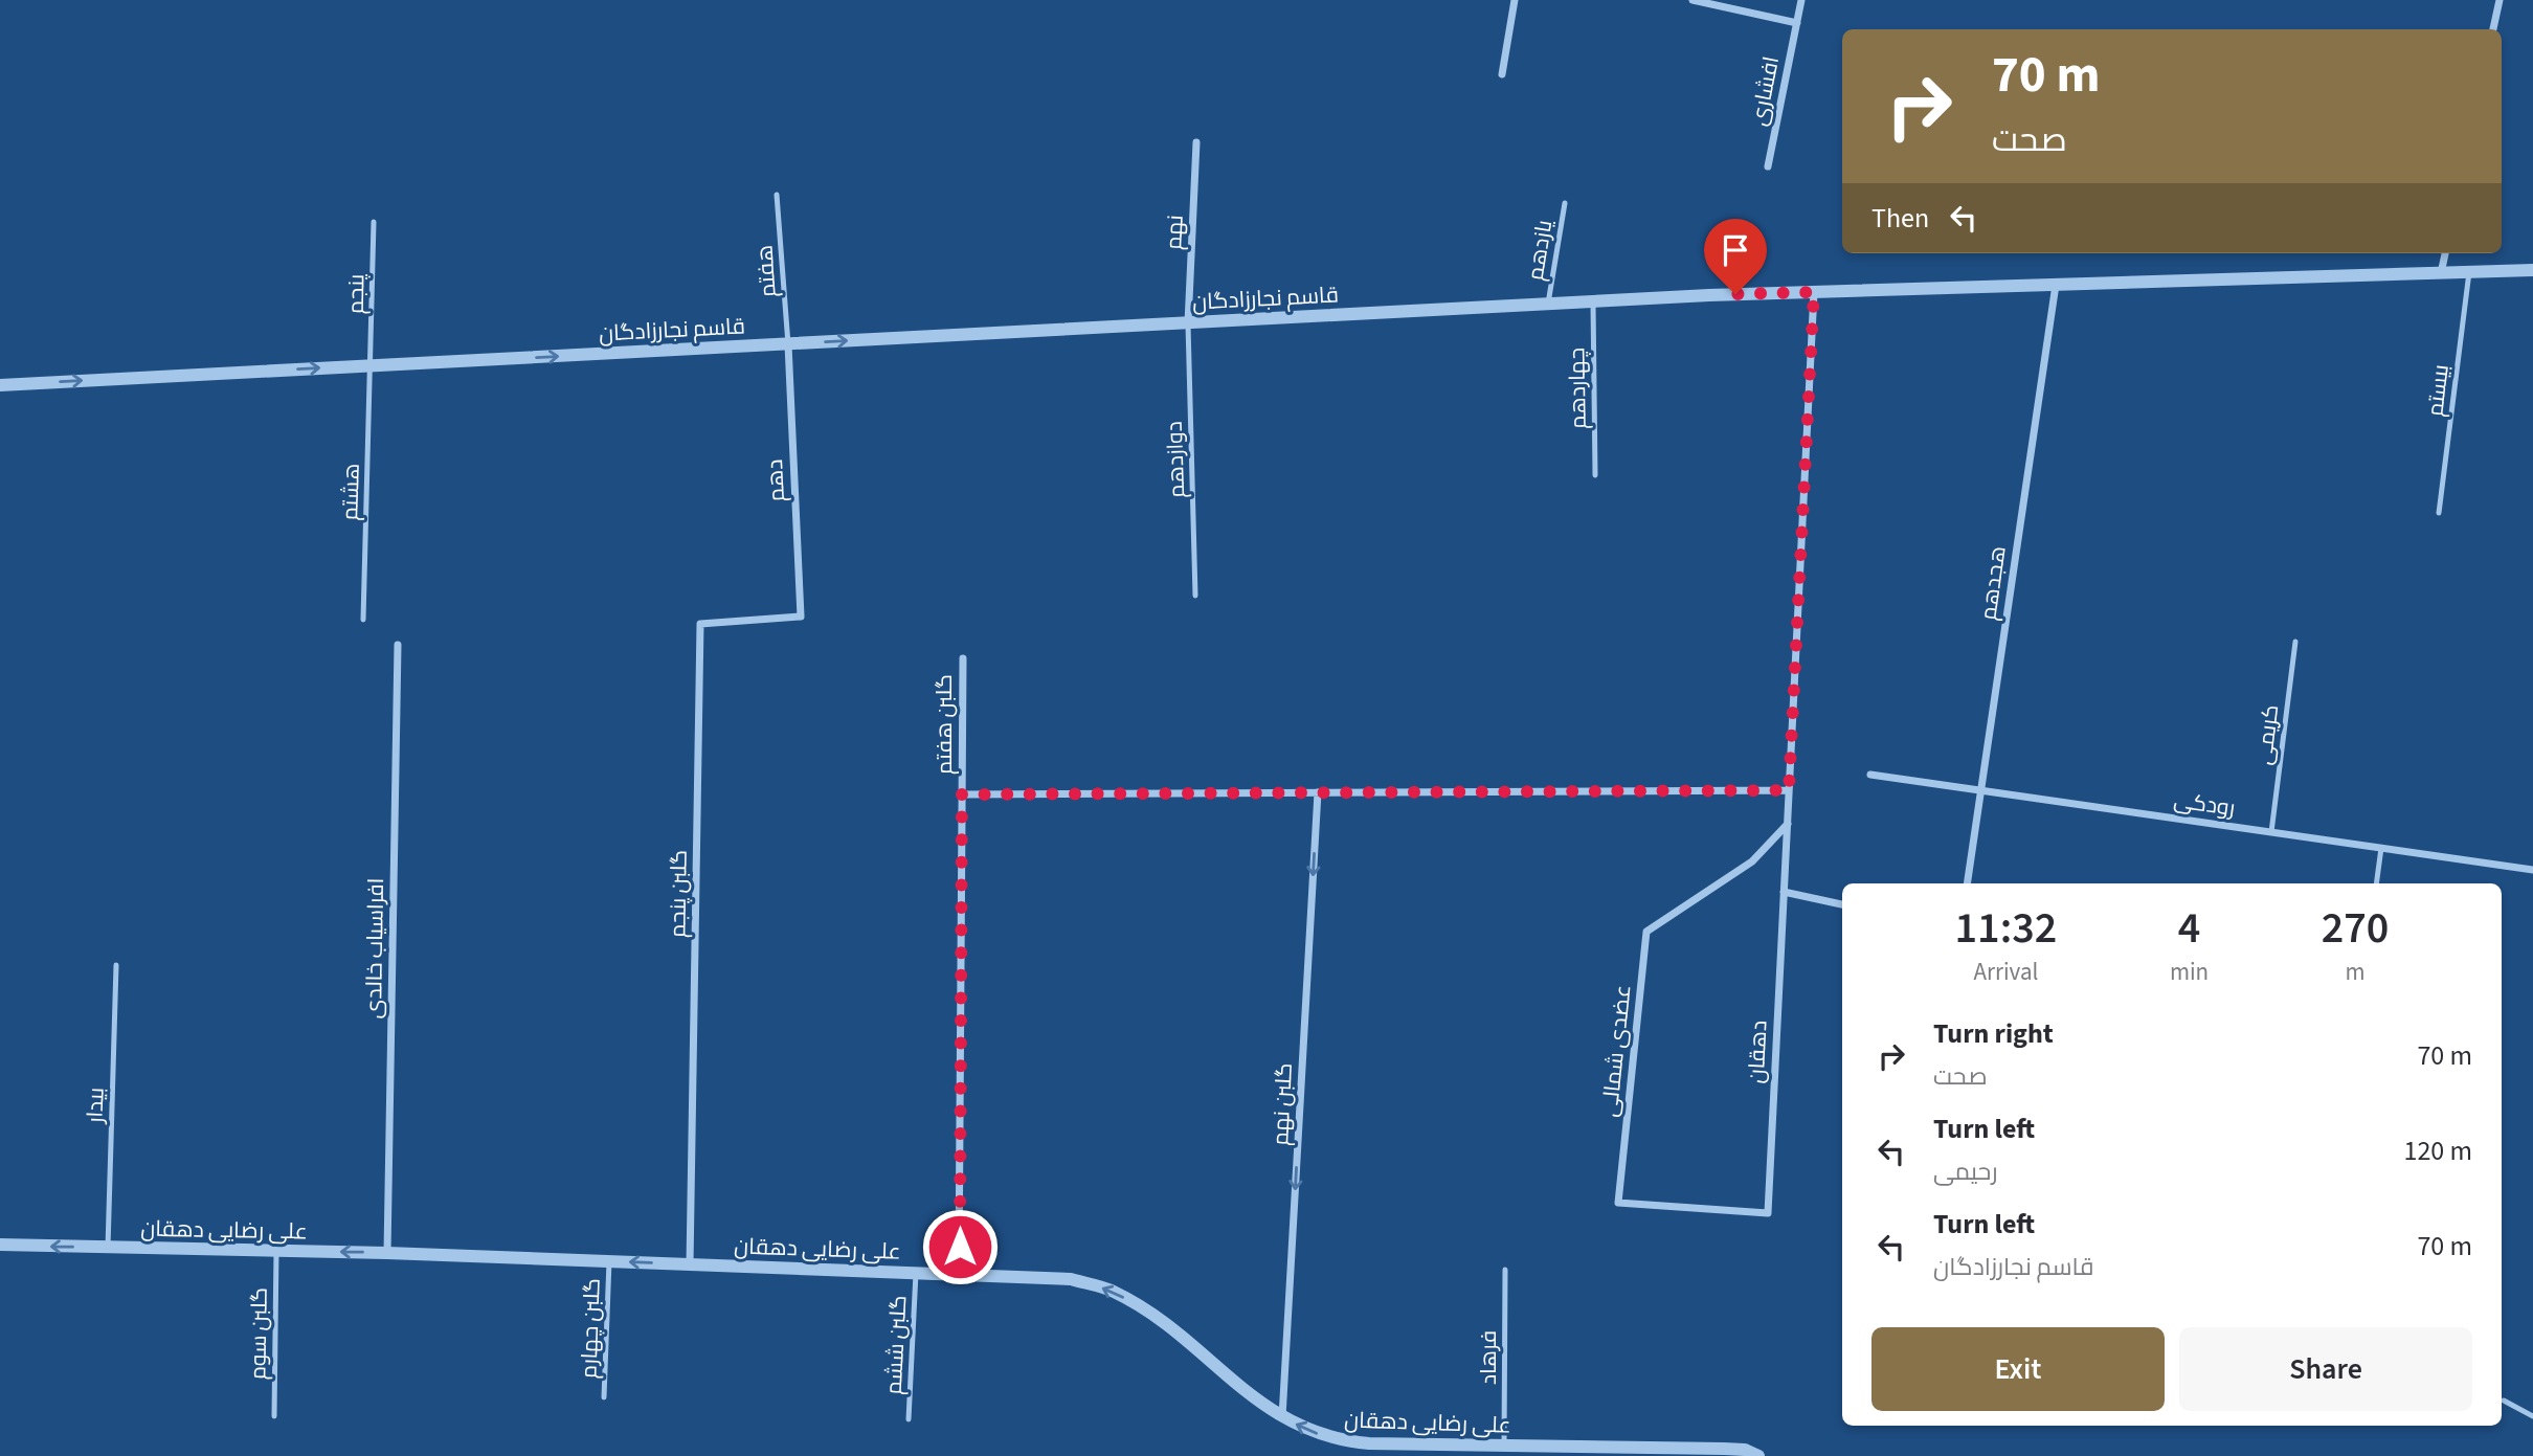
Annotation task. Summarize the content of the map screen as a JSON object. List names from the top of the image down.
{
  "streets": {
    "street": [
      "افشاری",
      "نهم",
      "قاسم نجارزادگان",
      "دهم",
      "هجدهم",
      "گلبن هفتم",
      "رودکی",
      "گلبن پنجم",
      "افراسیاب خالدی",
      "عضدی شمالی",
      "دهقان",
      "گلبن نهم",
      "علی رضایی دهقان"
    ],
    "lane": [
      "یازدهم",
      "هفتم",
      "پنجم",
      "چهاردهم",
      "بیستم",
      "دوازدهم",
      "هشتم",
      "کریمی",
      "بیدار",
      "گلبن چهارم",
      "گلبن سوم",
      "گلبن ششم",
      "فرهاد"
    ]
  },
  "crossings": [
    ["نهم", "قاسم نجارزادگان"],
    ["نهم", "دوازدهم"],
    ["یازدهم", "قاسم نجارزادگان"],
    ["هفتم", "قاسم نجارزادگان"],
    ["هفتم", "دهم"],
    ["پنجم", "قاسم نجارزادگان"],
    ["پنجم", "هشتم"],
    ["قاسم نجارزادگان", "چهاردهم"],
    ["قاسم نجارزادگان", "بیستم"],
    ["قاسم نجارزادگان", "دوازدهم"],
    ["قاسم نجارزادگان", "دهم"],
    ["قاسم نجارزادگان", "هشتم"],
    ["قاسم نجارزادگان", "هجدهم"],
    ["قاسم نجارزادگان", "دهقان"],
    ["دهم", "گلبن پنجم"],
    ["هجدهم", "رودکی"],
    ["گلبن هفتم", "علی رضایی دهقان"],
    ["کریمی", "رودکی"],
    ["گلبن پنجم", "علی رضایی دهقان"],
    ["افراسیاب خالدی", "علی رضایی دهقان"],
    ["عضدی شمالی", "دهقان"],
    ["گلبن نهم", "علی رضایی دهقان"],
    ["بیدار", "علی رضایی دهقان"],
    ["علی رضایی دهقان", "گلبن چهارم"],
    ["علی رضایی دهقان", "گلبن سوم"],
    ["علی رضایی دهقان", "گلبن ششم"],
    ["علی رضایی دهقان", "فرهاد"]
  ],
  "one_way": ["قاسم نجارزادگان", "گلبن نهم", "علی رضایی دهقان"],
  "page": {
    "turn": ["70 m", "صحت"],
    "then": "Then",
    "eta": [
      "11:32",
      "Arrival",
      "4",
      "min",
      "270",
      "m"
    ],
    "list": [
      {
        "name": "Turn right",
        "note": "صحت",
        "value": "70 m"
      },
      {
        "name": "Turn left",
        "note": "رحیمی",
        "value": "120 m"
      },
      {
        "name": "Turn left",
        "note": "قاسم نجارزادگان",
        "value": "70 m"
      }
    ],
    "buttons": ["Exit", "Share"]
  }
}
